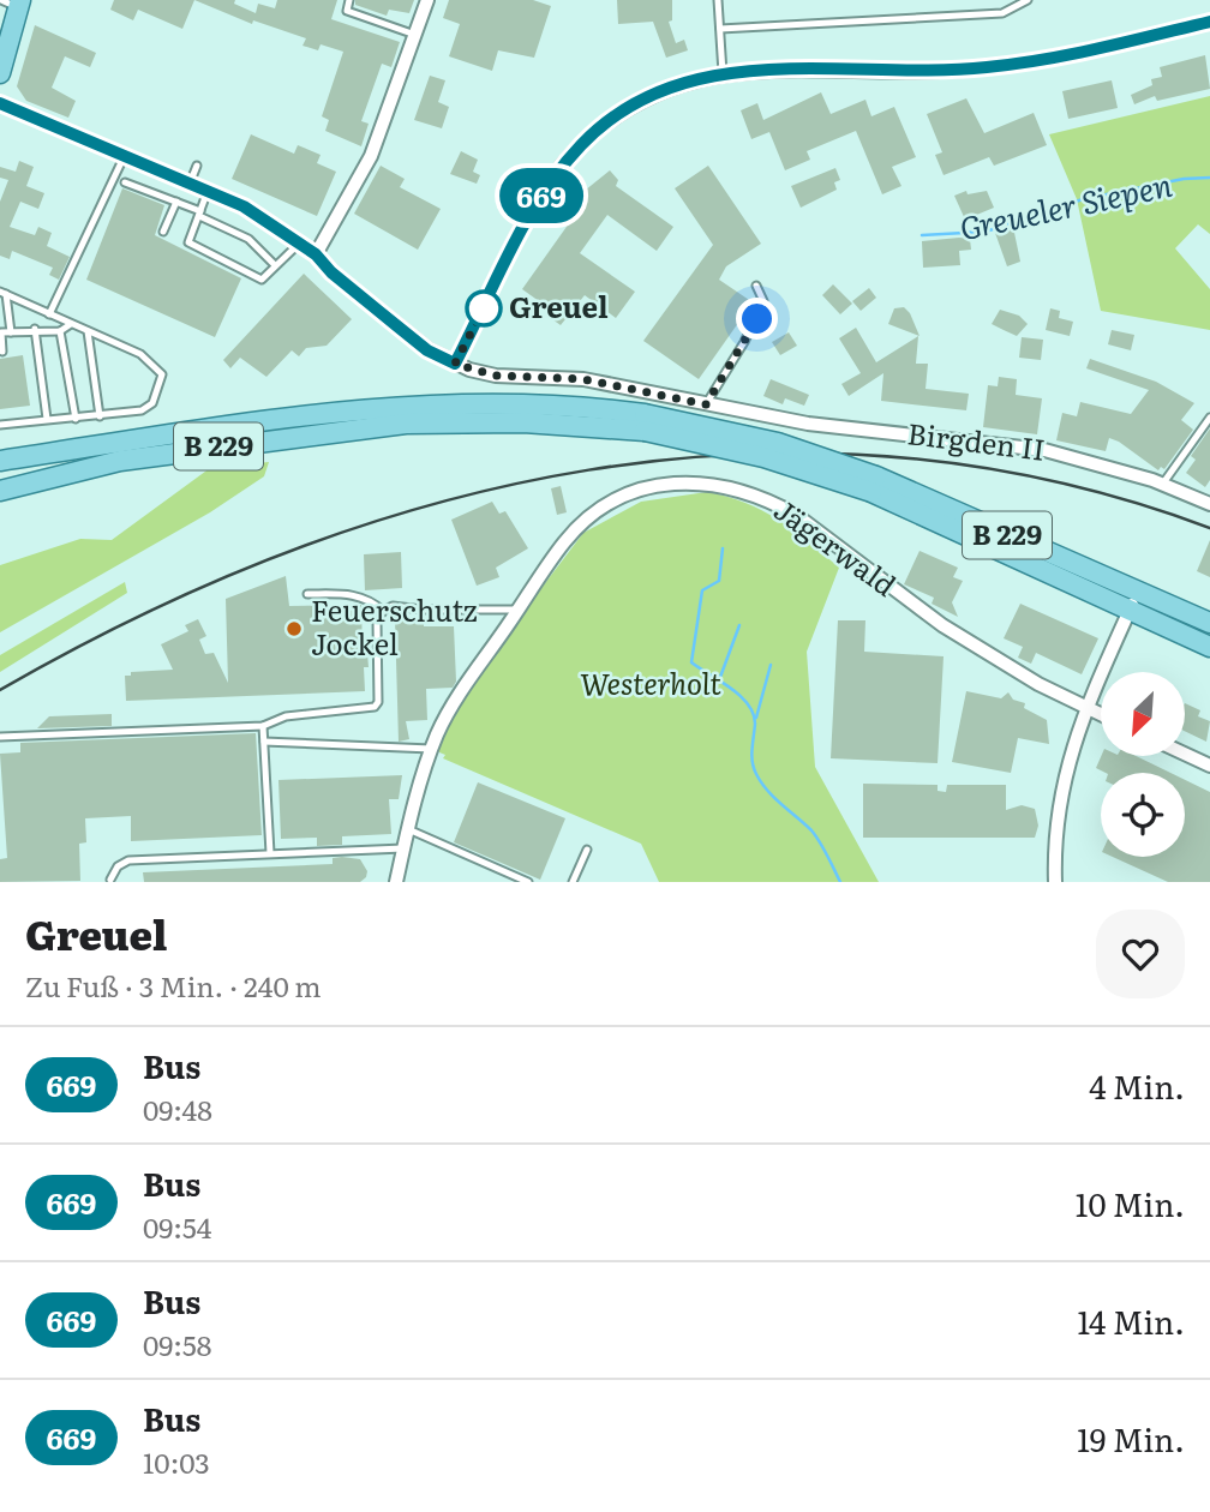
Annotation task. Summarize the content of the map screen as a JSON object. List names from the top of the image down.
{
  "streets": {
    "main road": ["B 229"],
    "street": ["Birgden II", "Jägerwald"]
  },
  "water": ["Greueler Siepen"],
  "parks": ["Westerholt"],
  "places": ["Greuel", "Feuerschutz Jockel"],
  "lines": ["bus line 669"],
  "north": "bottom left",
  "page": {
    "on_map": "669",
    "heading": ["Greuel", "Zu Fuß · 3 Min. · 240 m"],
    "list": [
      {
        "mark": "669",
        "name": "Bus",
        "note": "09:48",
        "value": "4 Min."
      },
      {
        "mark": "669",
        "name": "Bus",
        "note": "09:54",
        "value": "10 Min."
      },
      {
        "mark": "669",
        "name": "Bus",
        "note": "09:58",
        "value": "14 Min."
      },
      {
        "mark": "669",
        "name": "Bus",
        "note": "10:03",
        "value": "19 Min."
      }
    ]
  }
}
